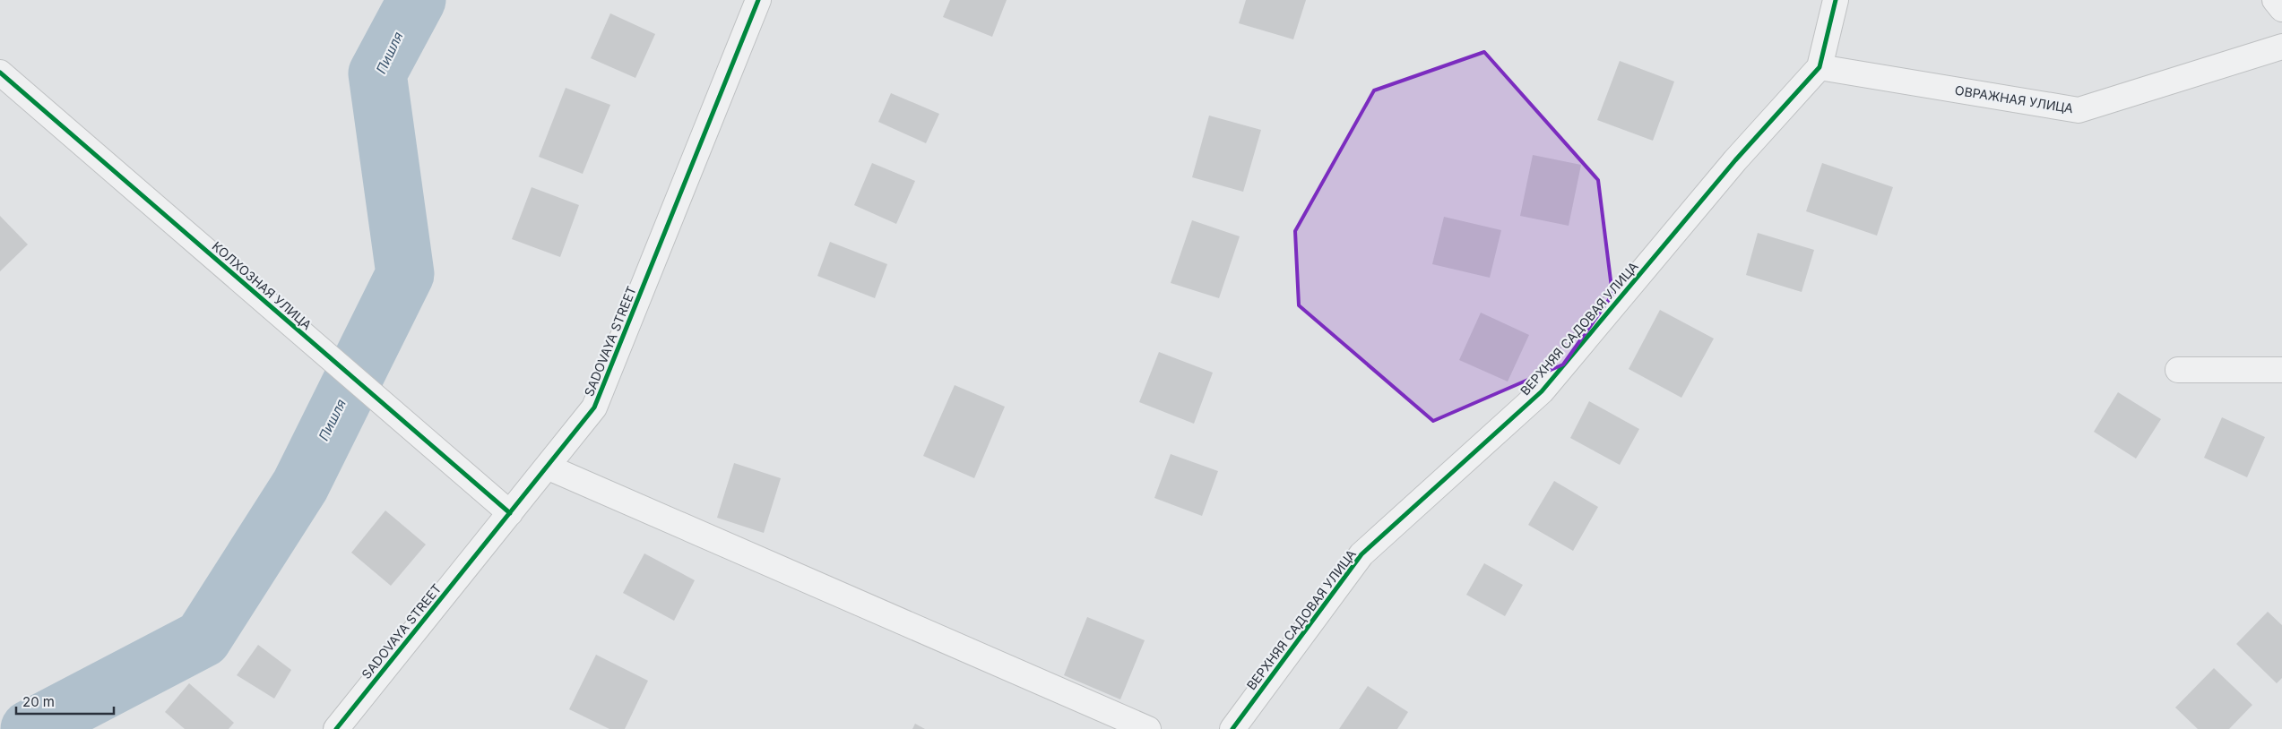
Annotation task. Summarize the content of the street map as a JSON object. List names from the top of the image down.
{
  "streets": {
    "street": [
      "ОВРАЖНАЯ УЛИЦА",
      "КОЛХОЗНАЯ УЛИЦА",
      "ВЕРХНЯЯ САДОВАЯ УЛИЦА",
      "SADOVAYA STREET"
    ]
  },
  "crossings": [
    ["ОВРАЖНАЯ УЛИЦА", "ВЕРХНЯЯ САДОВАЯ УЛИЦА"],
    ["КОЛХОЗНАЯ УЛИЦА", "SADOVAYA STREET"]
  ],
  "water": ["Пишля"],
  "scale_bar": "20 m"
}
